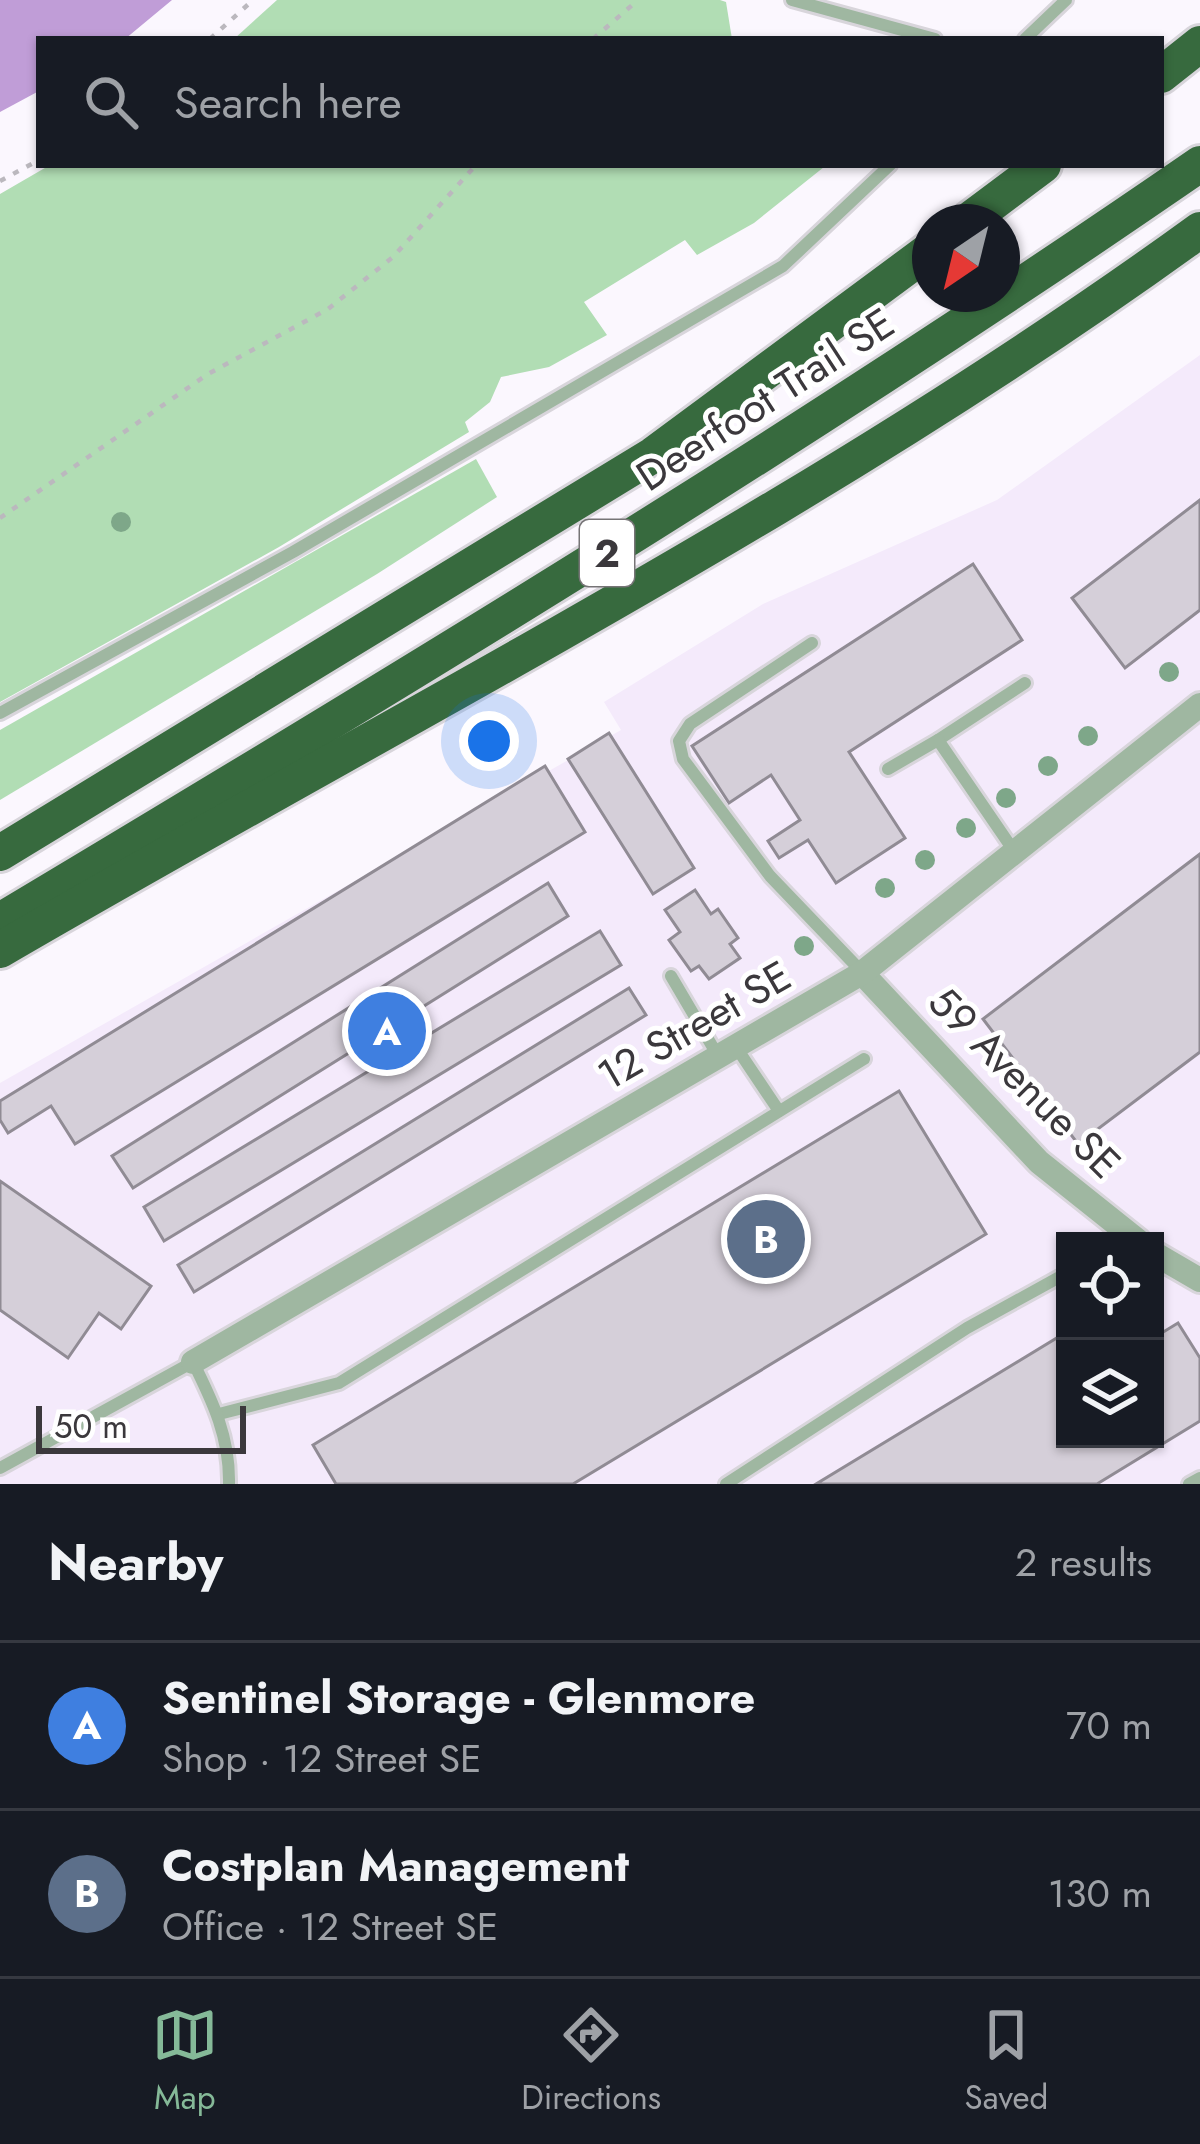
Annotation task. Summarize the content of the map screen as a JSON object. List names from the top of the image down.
{
  "streets": {
    "highway": ["Deerfoot Trail SE", "2"],
    "street": ["12 Street SE", "59 Avenue SE"]
  },
  "crossings": [
    ["12 Street SE", "59 Avenue SE"]
  ],
  "scale_bar": "50 m",
  "north": "bottom left",
  "page": {
    "search": "Search here",
    "pins": ["A", "B"],
    "scale": "50 m",
    "heading": ["Nearby", "2 results"],
    "list": [
      {
        "mark": "A",
        "name": "Sentinel Storage - Glenmore",
        "note": "Shop · 12 Street SE",
        "value": "70 m"
      },
      {
        "mark": "B",
        "name": "Costplan Management",
        "note": "Office · 12 Street SE",
        "value": "130 m"
      }
    ],
    "nav": ["Map", "Directions", "Saved"]
  }
}
